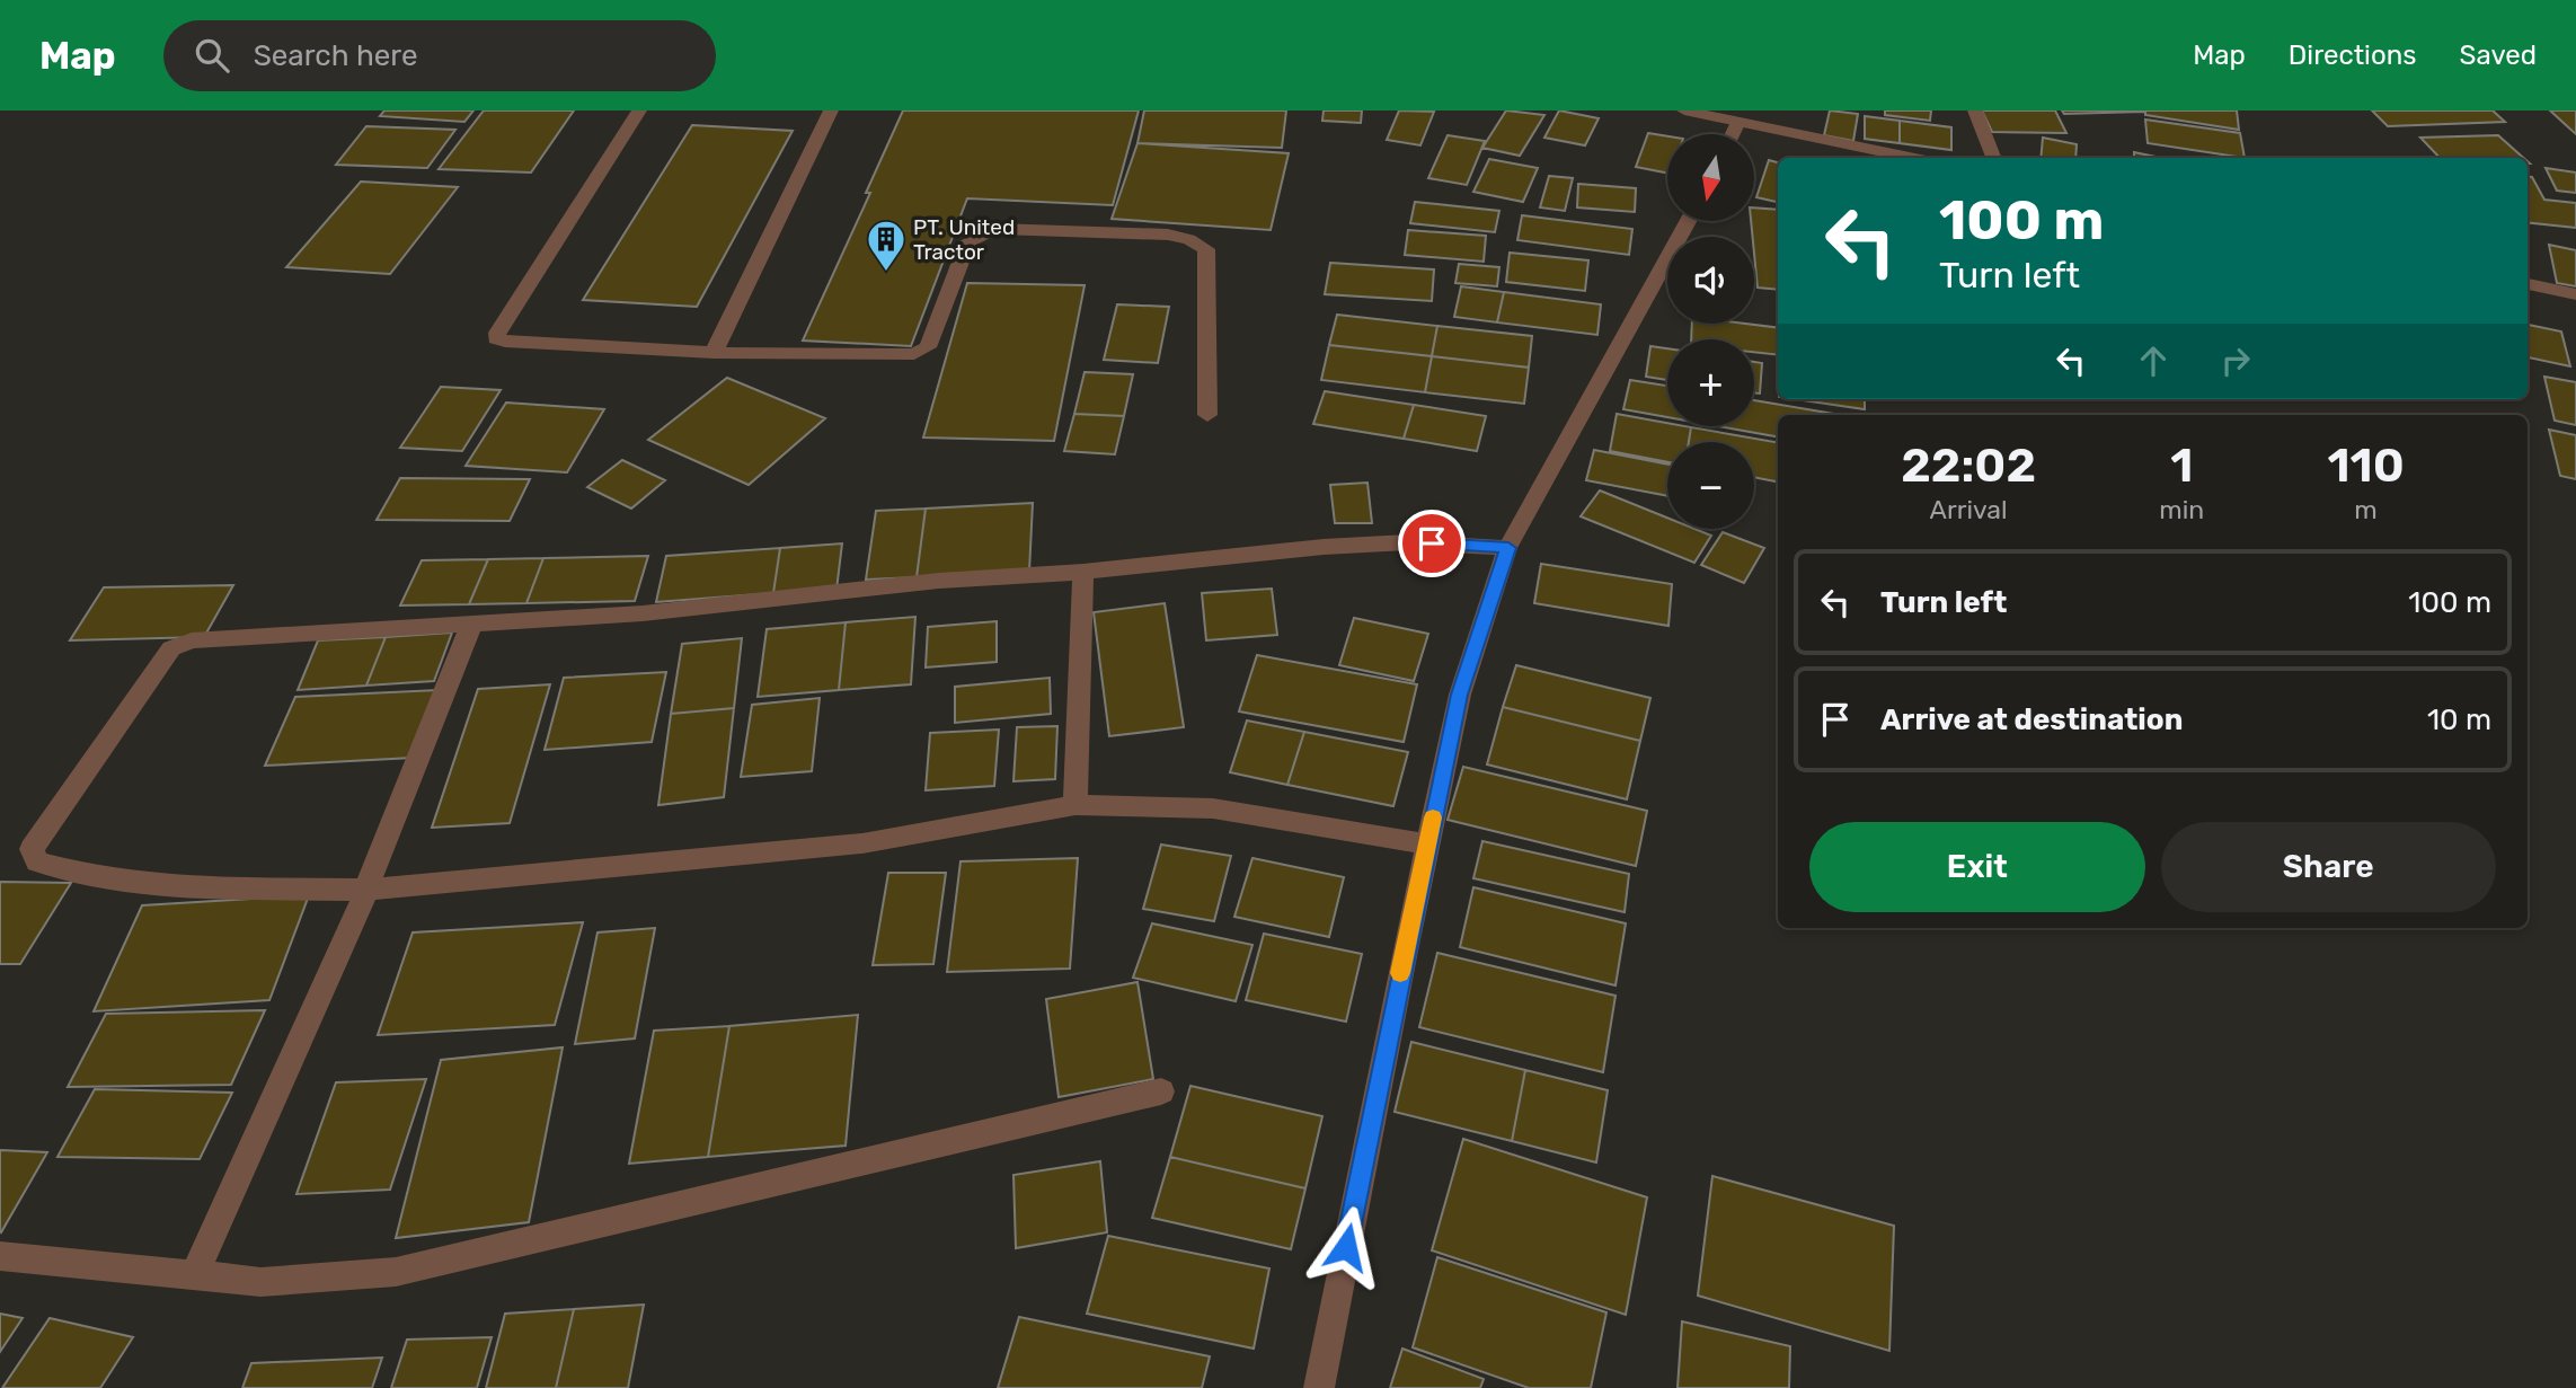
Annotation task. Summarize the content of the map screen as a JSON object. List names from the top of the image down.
{
  "places": {
    "building": ["PT. United Tractor"]
  },
  "north": "bottom",
  "page": {
    "header": "Map",
    "search": "Search here",
    "nav": ["Map", "Directions", "Saved"],
    "map_buttons": ["+", "−"],
    "turn": ["100 m", "Turn left"],
    "eta": [
      "22:02",
      "Arrival",
      "1",
      "min",
      "110",
      "m"
    ],
    "list": [
      {
        "name": "Turn left",
        "value": "100 m"
      },
      {
        "name": "Arrive at destination",
        "value": "10 m"
      }
    ],
    "buttons": ["Exit", "Share"]
  }
}
